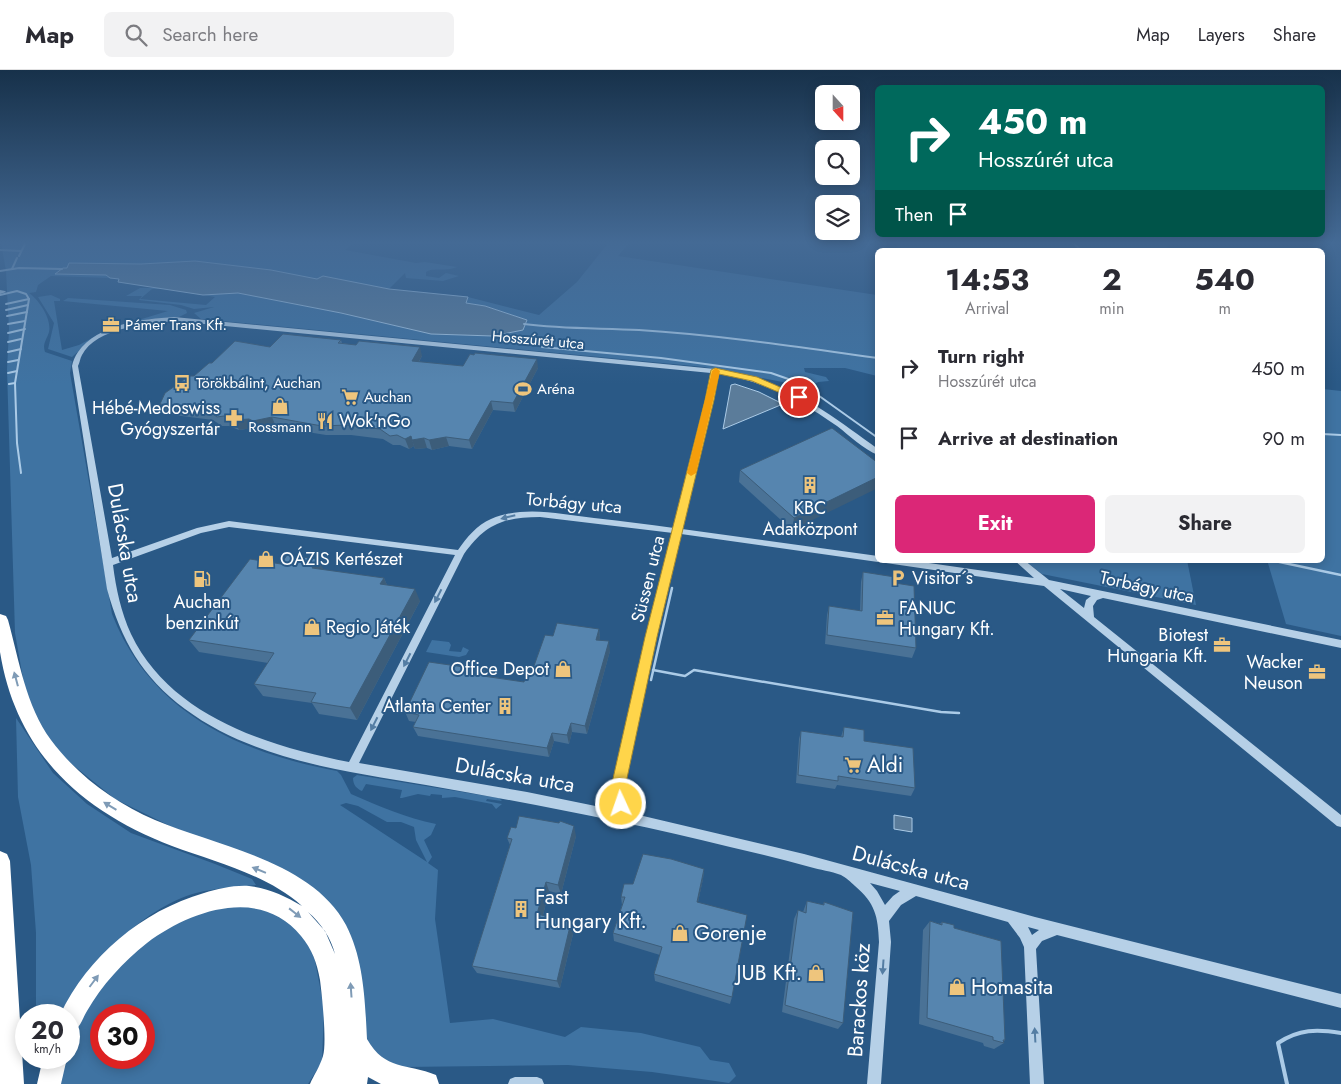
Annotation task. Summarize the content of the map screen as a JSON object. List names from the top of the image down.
{
  "streets": {
    "street": [
      "Hosszúrét utca",
      "Torbágy utca",
      "Dulácska utca",
      "Süssen utca",
      "Barackos köz"
    ]
  },
  "crossings": [
    ["Hosszúrét utca", "Dulácska utca"],
    ["Hosszúrét utca", "Süssen utca"],
    ["Torbágy utca", "Dulácska utca"],
    ["Torbágy utca", "Süssen utca"],
    ["Dulácska utca", "Süssen utca"],
    ["Dulácska utca", "Barackos köz"]
  ],
  "one_way": ["Torbágy utca", "Barackos köz"],
  "places": {
    "office": [
      "Pámer Trans Kft.",
      "FANUC Hungary Kft.",
      "Biotest Hungaria Kft.",
      "Wacker Neuson"
    ],
    "bus stop": ["Törökbálint, Auchan"],
    "sports": ["Aréna"],
    "supermarket": ["Auchan", "Aldi"],
    "shop": [
      "Rossmann",
      "OÁZIS Kertészet",
      "Regio Játék",
      "Office Depot",
      "Gorenje",
      "JUB Kft.",
      "Homasita"
    ],
    "pharmacy": ["Hébé-Medoswiss Gyógyszertár"],
    "restaurant": ["Wok'nGo"],
    "building": ["KBC Adatközpont", "Atlanta Center", "Fast Hungary Kft."],
    "parking": ["Visitor´s"],
    "fuel station": ["Auchan benzinkút"]
  },
  "north": "bottom",
  "page": {
    "header": "Map",
    "search": "Search here",
    "nav": ["Map", "Layers", "Share"],
    "turn": ["450 m", "Hosszúrét utca"],
    "then": "Then",
    "eta": [
      "14:53",
      "Arrival",
      "2",
      "min",
      "540",
      "m"
    ],
    "list": [
      {
        "name": "Turn right",
        "note": "Hosszúrét utca",
        "value": "450 m"
      },
      {
        "name": "Arrive at destination",
        "value": "90 m"
      }
    ],
    "buttons": ["Exit", "Share"],
    "speed": "20 km/h",
    "limit": "30"
  }
}
